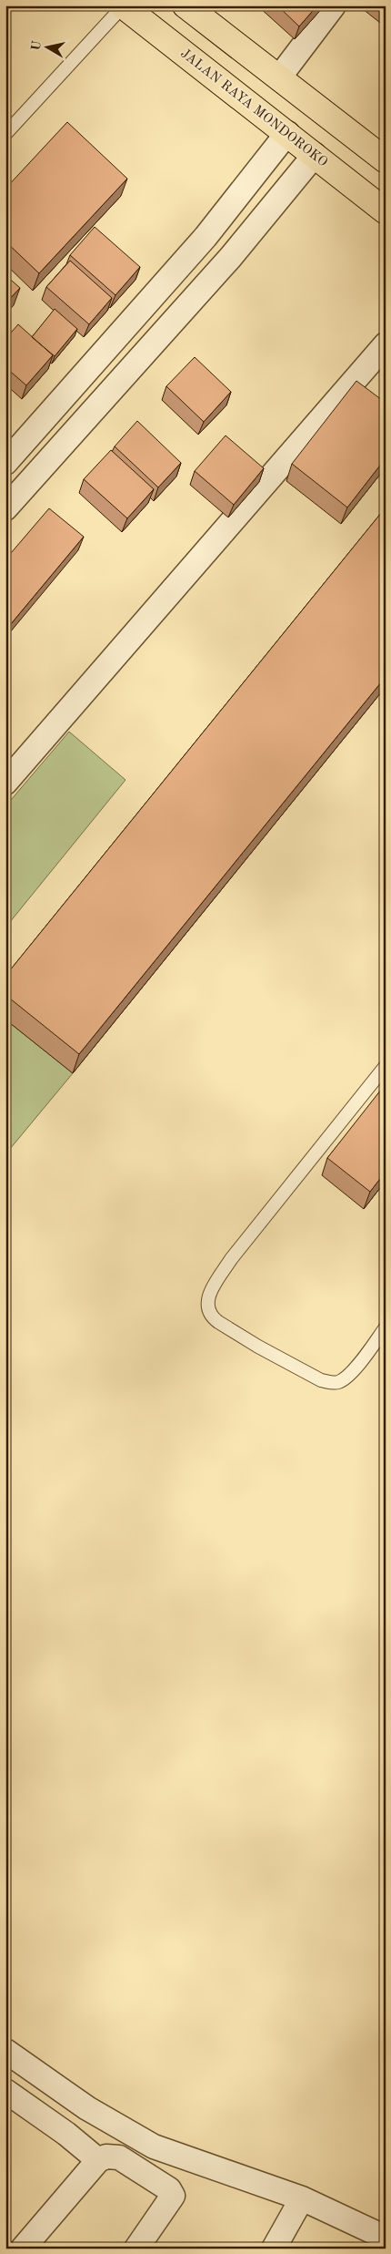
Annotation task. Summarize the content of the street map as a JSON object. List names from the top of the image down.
{
  "streets": {
    "highway": ["JALAN RAYA MONDOROKO"]
  },
  "north": "left"
}
